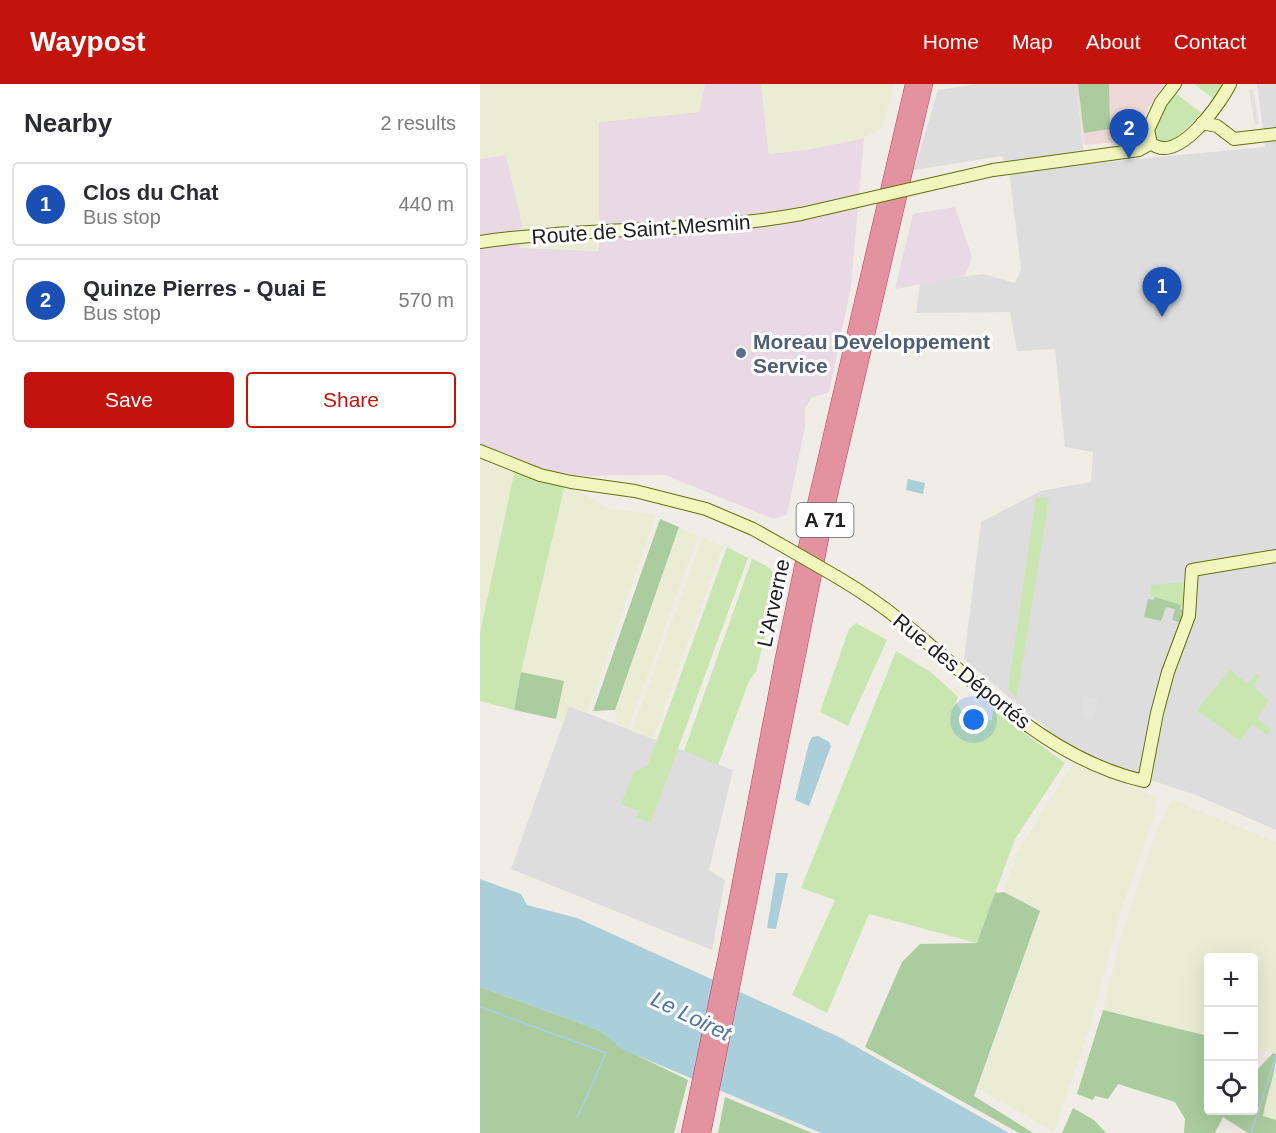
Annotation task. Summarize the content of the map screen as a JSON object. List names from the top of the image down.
{
  "streets": {
    "highway": ["A 71", "L'Arverne"],
    "street": ["Route de Saint-Mesmin", "Rue des Déportés"]
  },
  "water": ["Le Loiret"],
  "places": ["Moreau Developpement Service"],
  "page": {
    "header": "Waypost",
    "nav": [
      "Home",
      "Map",
      "About",
      "Contact"
    ],
    "heading": ["Nearby", "2 results"],
    "pins": ["2", "1"],
    "list": [
      {
        "mark": "1",
        "name": "Clos du Chat",
        "note": "Bus stop",
        "value": "440 m"
      },
      {
        "mark": "2",
        "name": "Quinze Pierres - Quai E",
        "note": "Bus stop",
        "value": "570 m"
      }
    ],
    "buttons": ["Save", "Share"],
    "map_buttons": ["+", "−"]
  }
}
